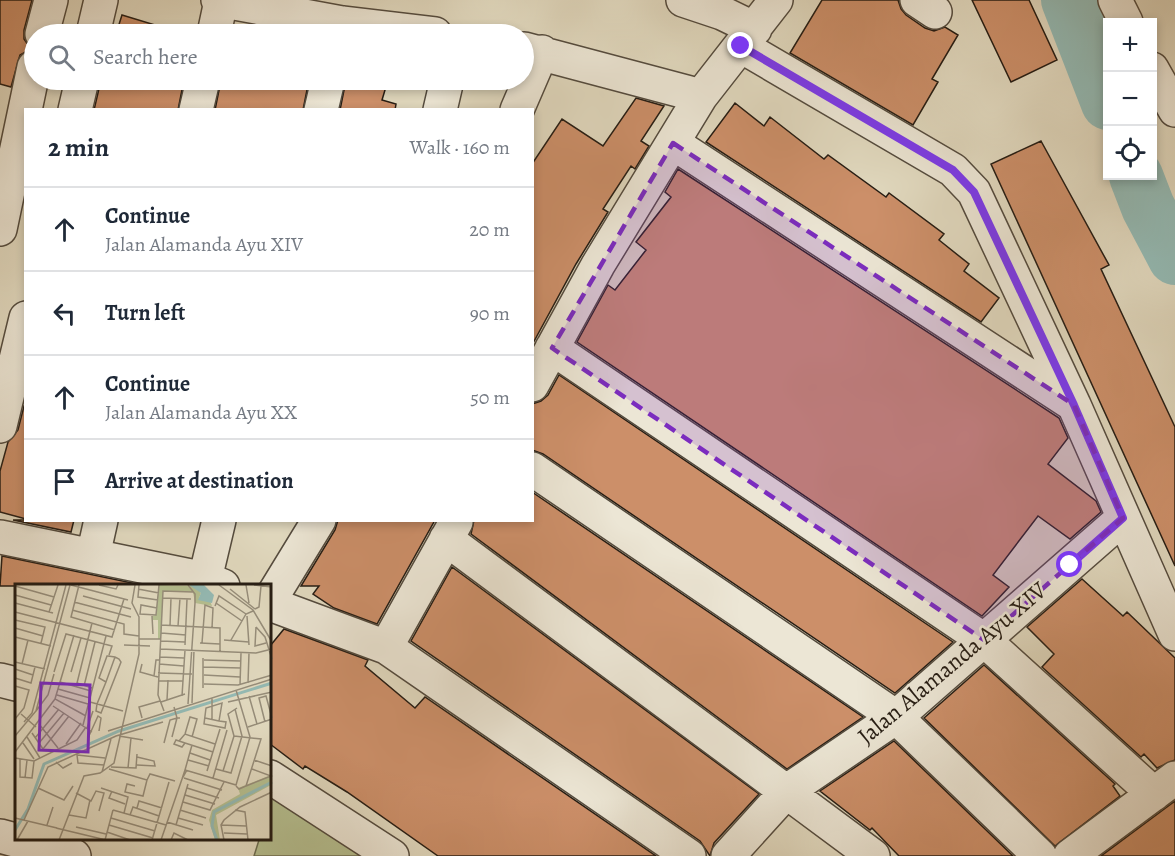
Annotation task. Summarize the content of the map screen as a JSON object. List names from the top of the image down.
{
  "streets": {
    "street": ["Jalan Alamanda Ayu XIV"]
  },
  "page": {
    "map_buttons": ["+", "−"],
    "search": "Search here",
    "heading": ["2 min", "Walk · 160 m"],
    "list": [
      ["Continue", "Jalan Alamanda Ayu XIV", "20 m"],
      ["Turn left", "90 m"],
      ["Continue", "Jalan Alamanda Ayu XX", "50 m"],
      "Arrive at destination"
    ]
  }
}
